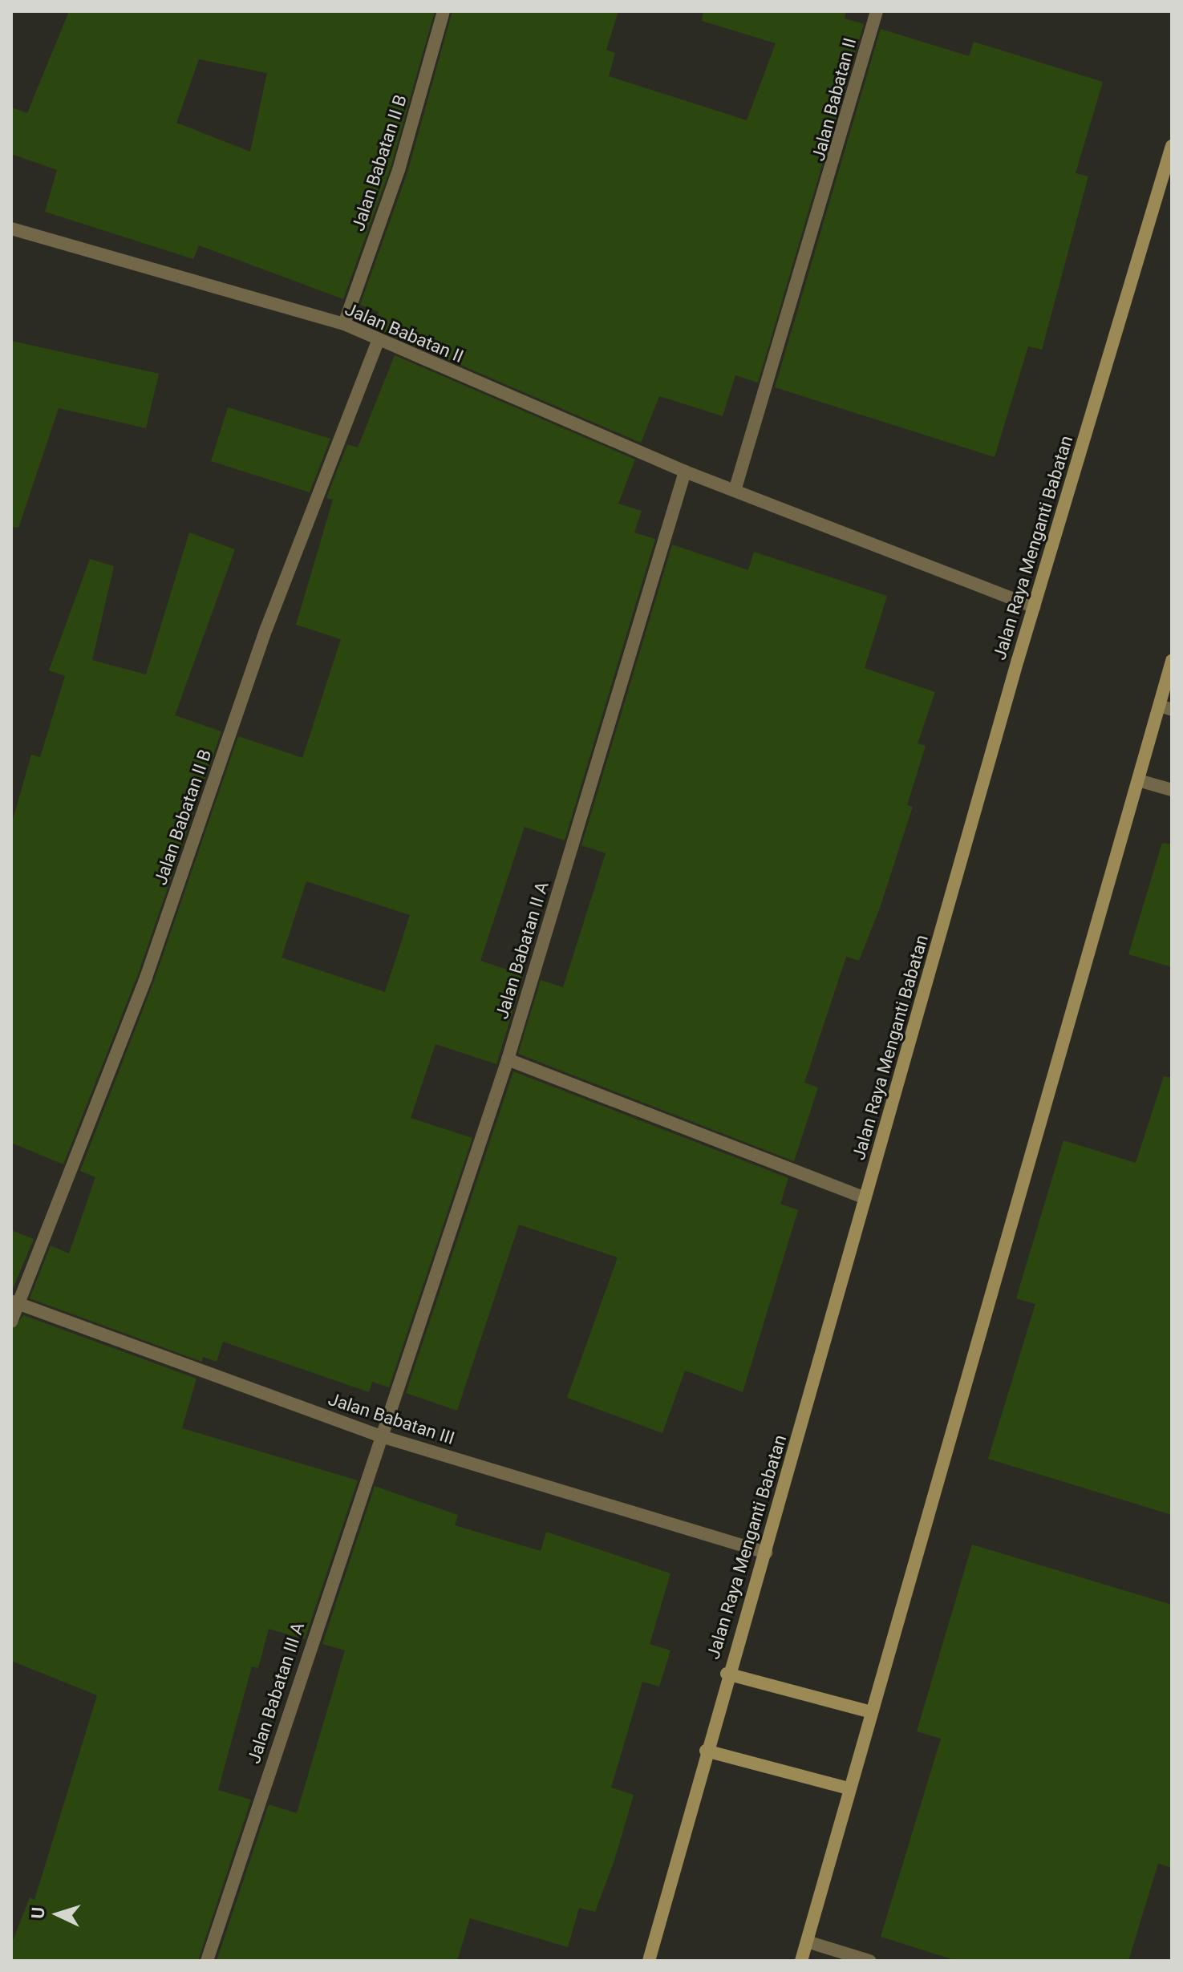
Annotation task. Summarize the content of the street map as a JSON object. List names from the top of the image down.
{
  "streets": {
    "main road": ["Jalan Raya Menganti Babatan"],
    "street": [
      "Jalan Babatan II",
      "Jalan Babatan II B",
      "Jalan Babatan II A",
      "Jalan Babatan III",
      "Jalan Babatan III A"
    ]
  },
  "crossings": [
    ["Jalan Babatan II", "Jalan Babatan II B"],
    ["Jalan Babatan II", "Jalan Raya Menganti Babatan"],
    ["Jalan Babatan II", "Jalan Babatan II A"],
    ["Jalan Babatan II B", "Jalan Babatan III"],
    ["Jalan Raya Menganti Babatan", "Jalan Babatan III"],
    ["Jalan Babatan II A", "Jalan Babatan III"],
    ["Jalan Babatan II A", "Jalan Babatan III A"],
    ["Jalan Babatan III", "Jalan Babatan III A"]
  ],
  "north": "left"
}
